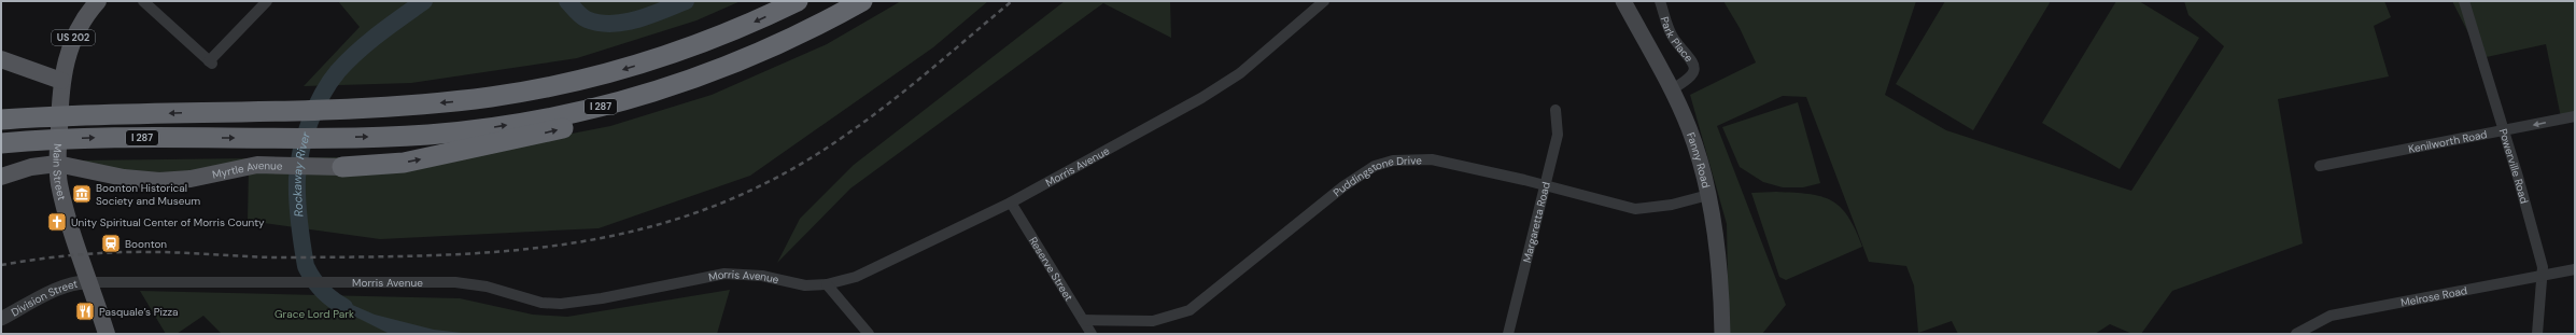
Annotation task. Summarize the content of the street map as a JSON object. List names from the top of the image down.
{
  "streets": {
    "highway": ["I 287"],
    "main road": [
      "US 202",
      "Fanny Road",
      "Myrtle Avenue",
      "Main Street"
    ],
    "street": [
      "Park Place",
      "Kenilworth Road",
      "Powerville Road",
      "Morris Avenue",
      "Puddingstone Drive",
      "Margaretta Road",
      "Reserve Street",
      "Melrose Road",
      "Division Street"
    ]
  },
  "crossings": [
    ["US 202", "Main Street"],
    ["Park Place", "Fanny Road"],
    ["Kenilworth Road", "Powerville Road"],
    ["Fanny Road", "Puddingstone Drive"],
    ["Powerville Road", "Melrose Road"],
    ["Morris Avenue", "Main Street"],
    ["Morris Avenue", "Reserve Street"],
    ["Morris Avenue", "Division Street"],
    ["Myrtle Avenue", "Main Street"],
    ["Main Street", "Division Street"],
    ["Puddingstone Drive", "Margaretta Road"],
    ["Puddingstone Drive", "Reserve Street"]
  ],
  "water": ["Rockaway River"],
  "parks": ["Grace Lord Park"],
  "places": {
    "museum": ["Boonton Historical Society and Museum"],
    "church": ["Unity Spiritual Center of Morris County"],
    "station": ["Boonton"],
    "restaurant": ["Pasquale’s Pizza"]
  }
}
